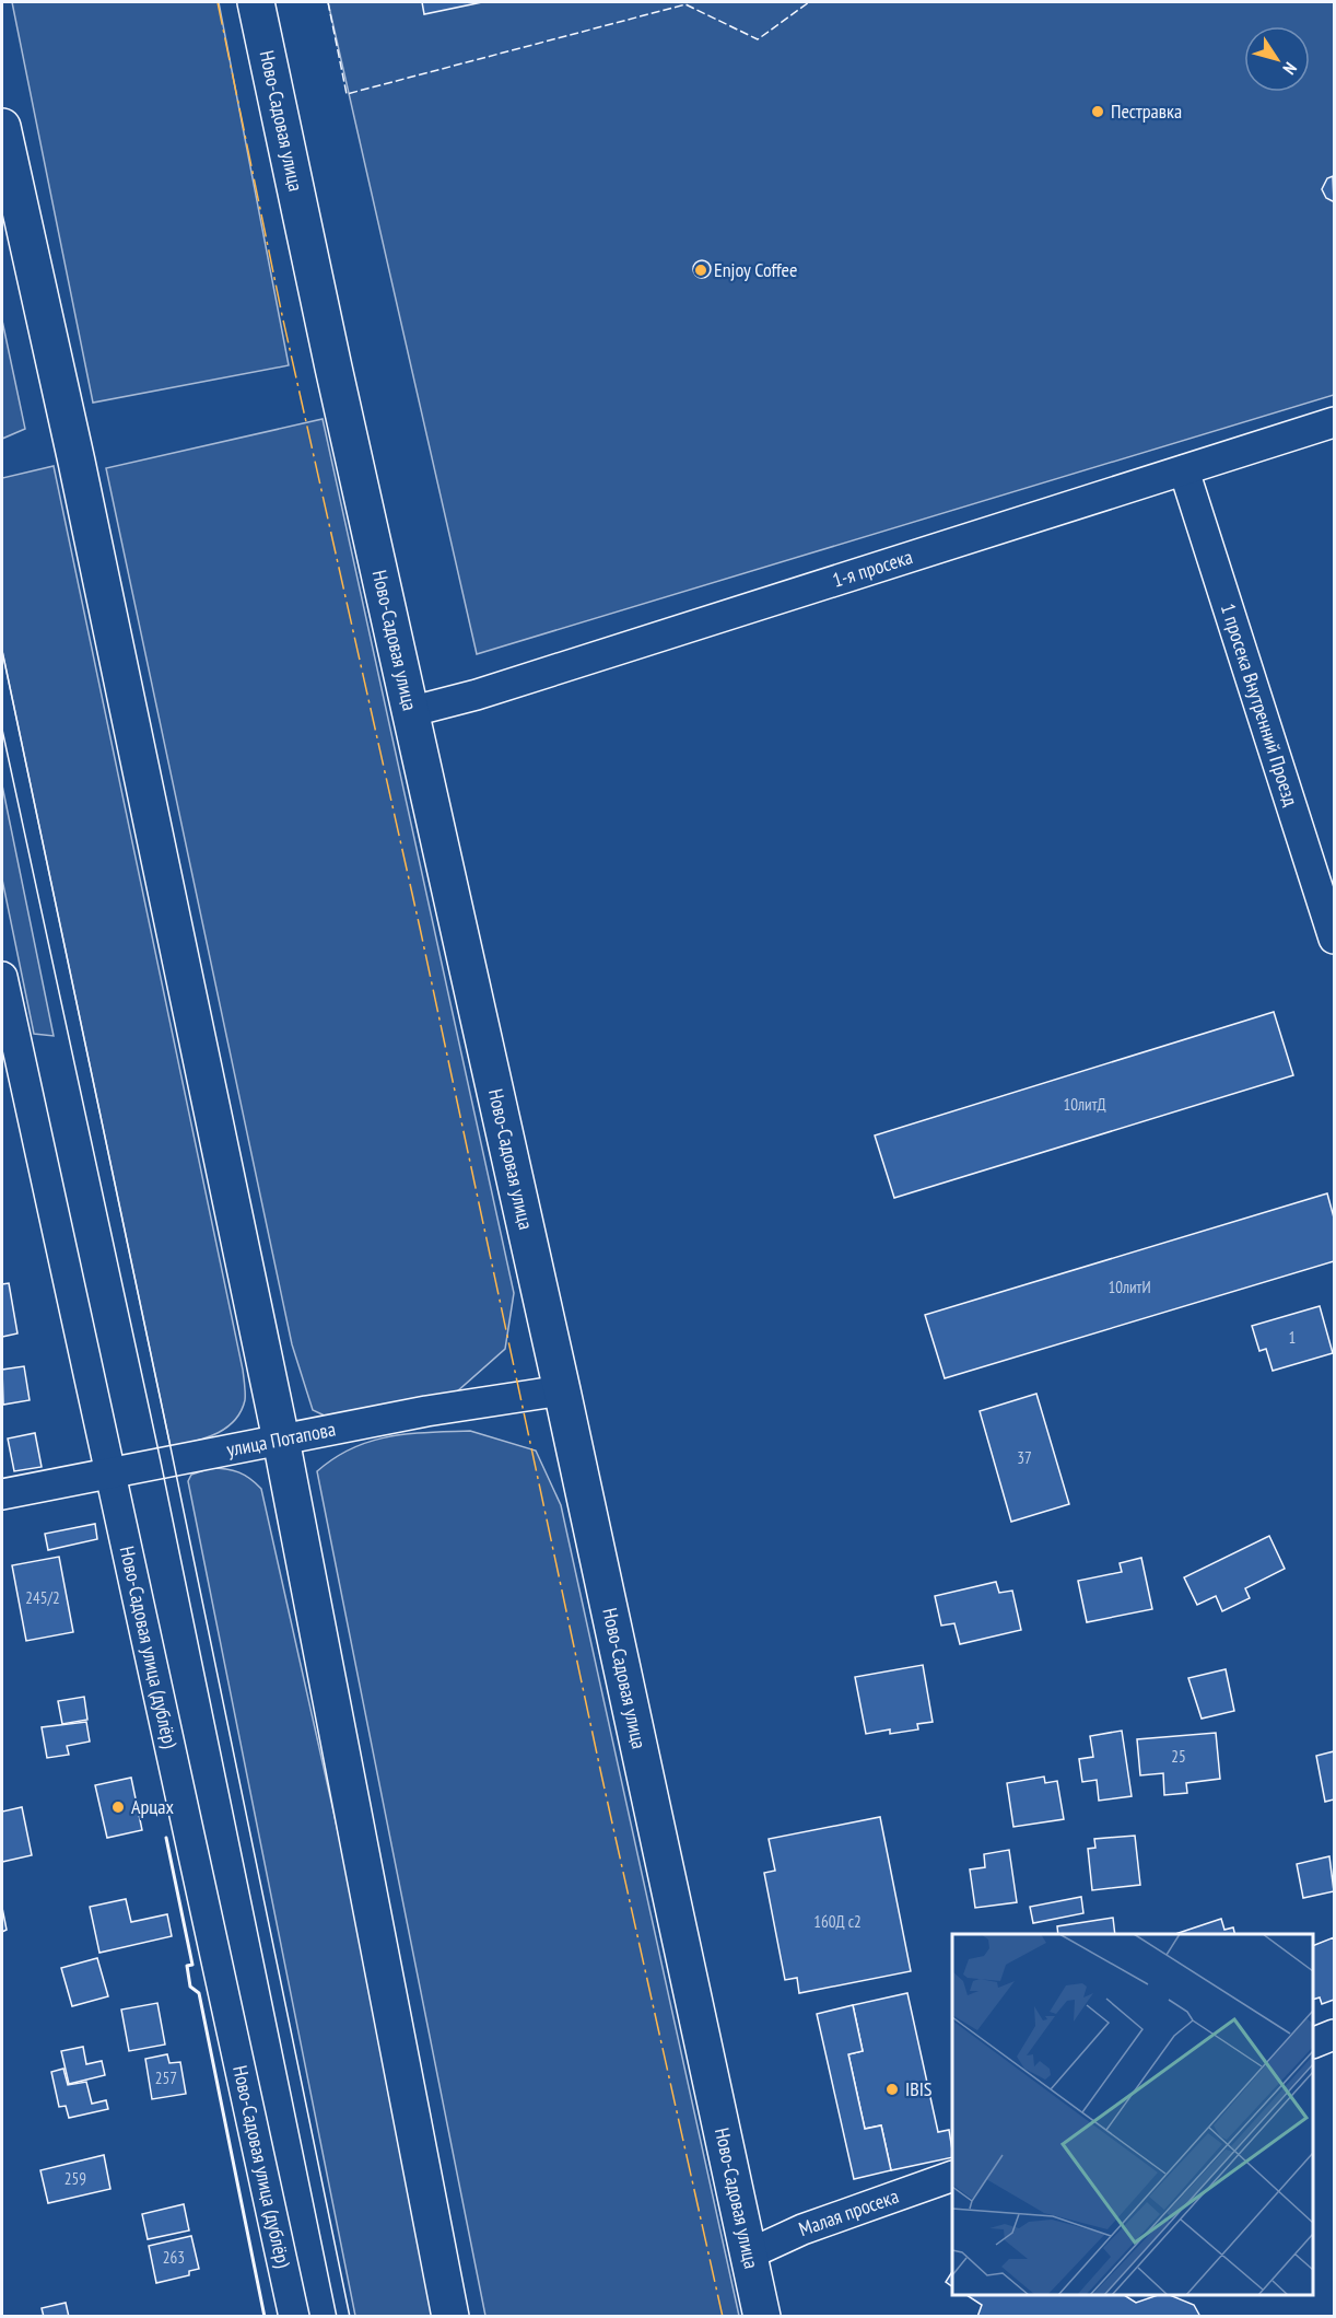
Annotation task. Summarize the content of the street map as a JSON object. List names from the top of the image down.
{
  "streets": {
    "main road": ["Ново-Садовая улица"],
    "street": [
      "1-я просека",
      "1 просека Внутренний Проезд",
      "улица Потапова",
      "Ново-Садовая улица (дублёр)",
      "Малая просека"
    ]
  },
  "crossings": [
    ["Ново-Садовая улица", "1-я просека"],
    ["Ново-Садовая улица", "улица Потапова"],
    ["Ново-Садовая улица", "Малая просека"],
    ["1-я просека", "1 просека Внутренний Проезд"],
    ["улица Потапова", "Ново-Садовая улица (дублёр)"]
  ],
  "places": [
    "Пестравка",
    "Enjoy Coffee",
    "Арцах",
    "IBIS"
  ],
  "house_numbers": [
    "10литД",
    "10литИ",
    "1",
    "37",
    "245/2",
    "25",
    "160Д с2",
    "257",
    "259",
    "263"
  ],
  "north": "bottom right"
}
